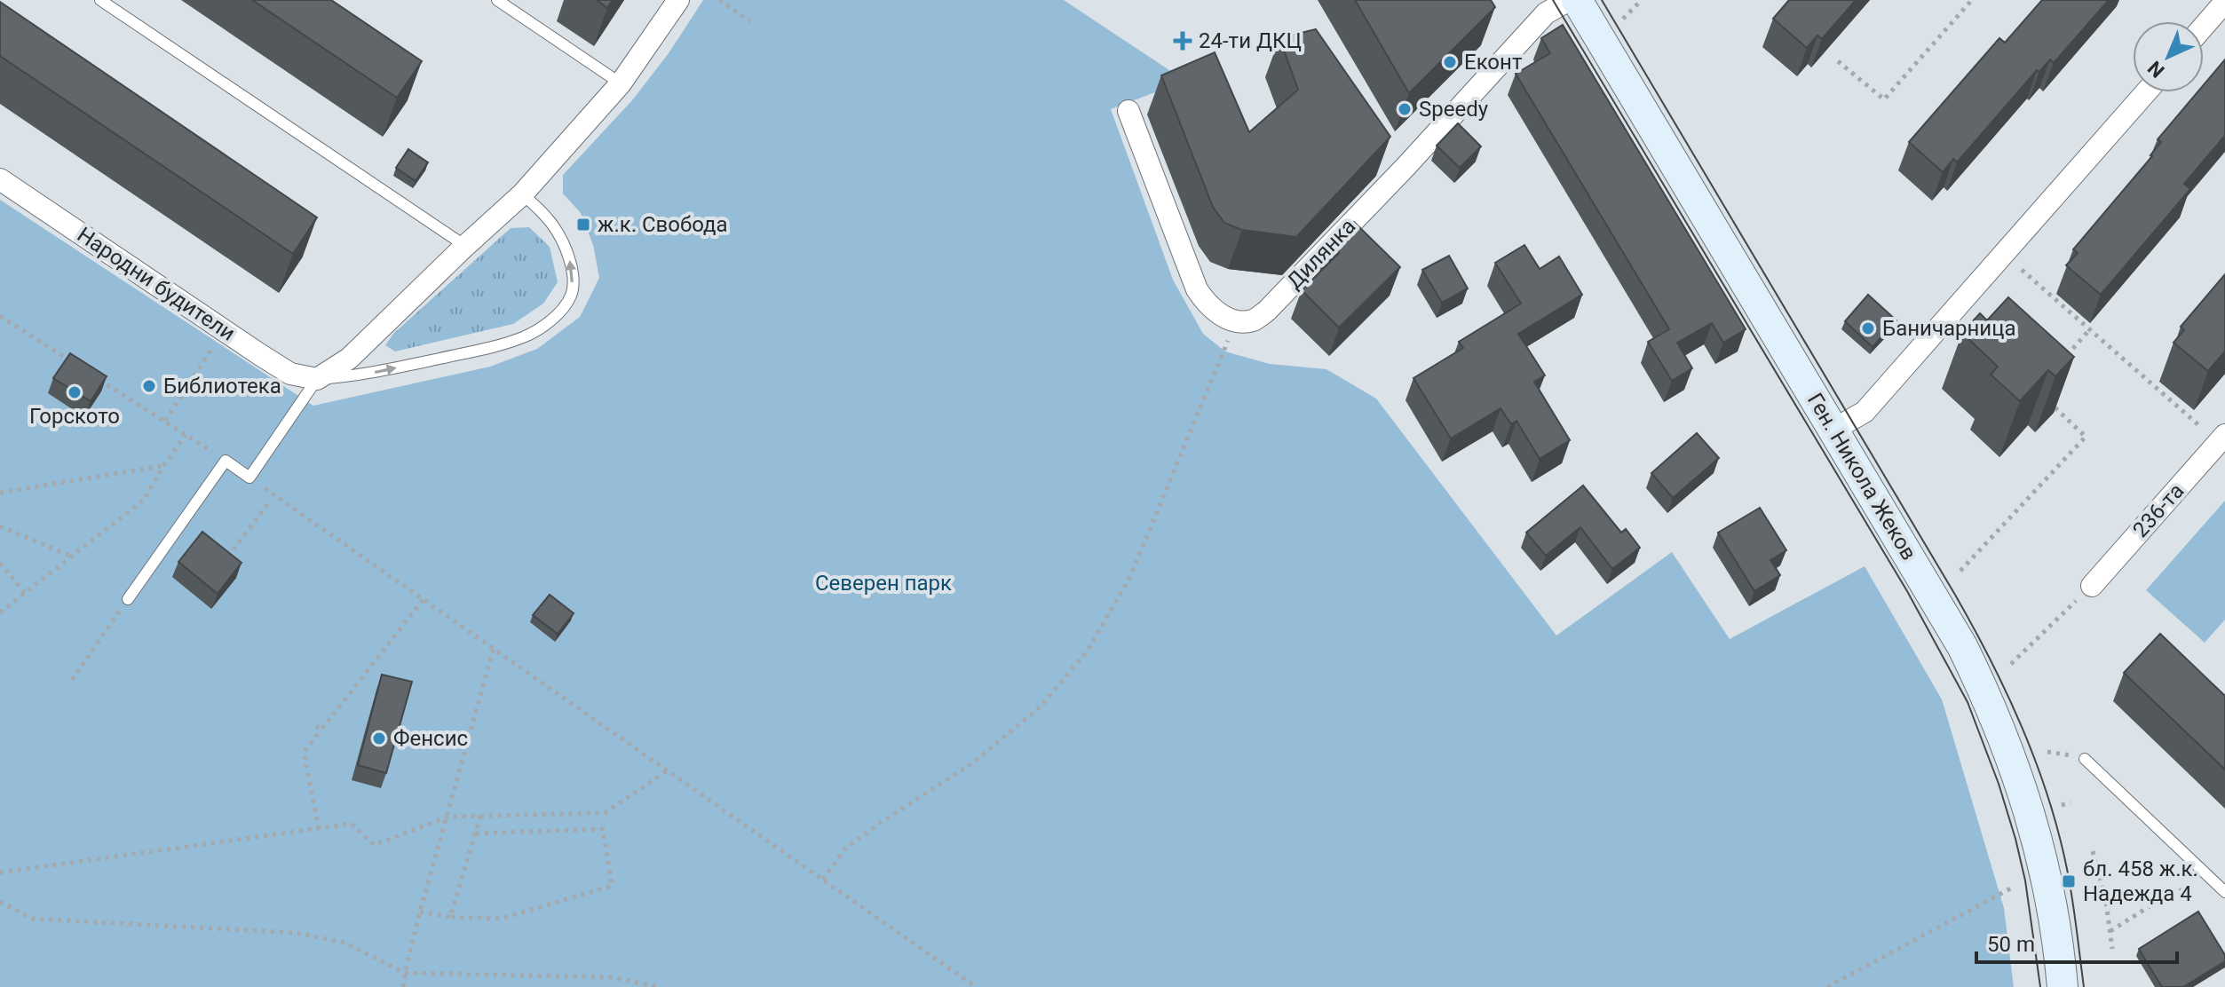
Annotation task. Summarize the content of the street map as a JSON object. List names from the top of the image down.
{
  "streets": {
    "street": [
      "Дилянка",
      "Народни будители",
      "Ген. Никола Жеков",
      "236-та"
    ]
  },
  "parks": ["Северен парк"],
  "places": {
    "health": ["24-ти ДКЦ"],
    "other": [
      "Еконт",
      "Speedy",
      "Баничарница",
      "Библиотека",
      "Горското",
      "Фенсис"
    ],
    "transit": ["ж.к. Свобода", "бл. 458 ж.к. Надежда 4"]
  },
  "scale_bar": "50 m",
  "north": "bottom left"
}
